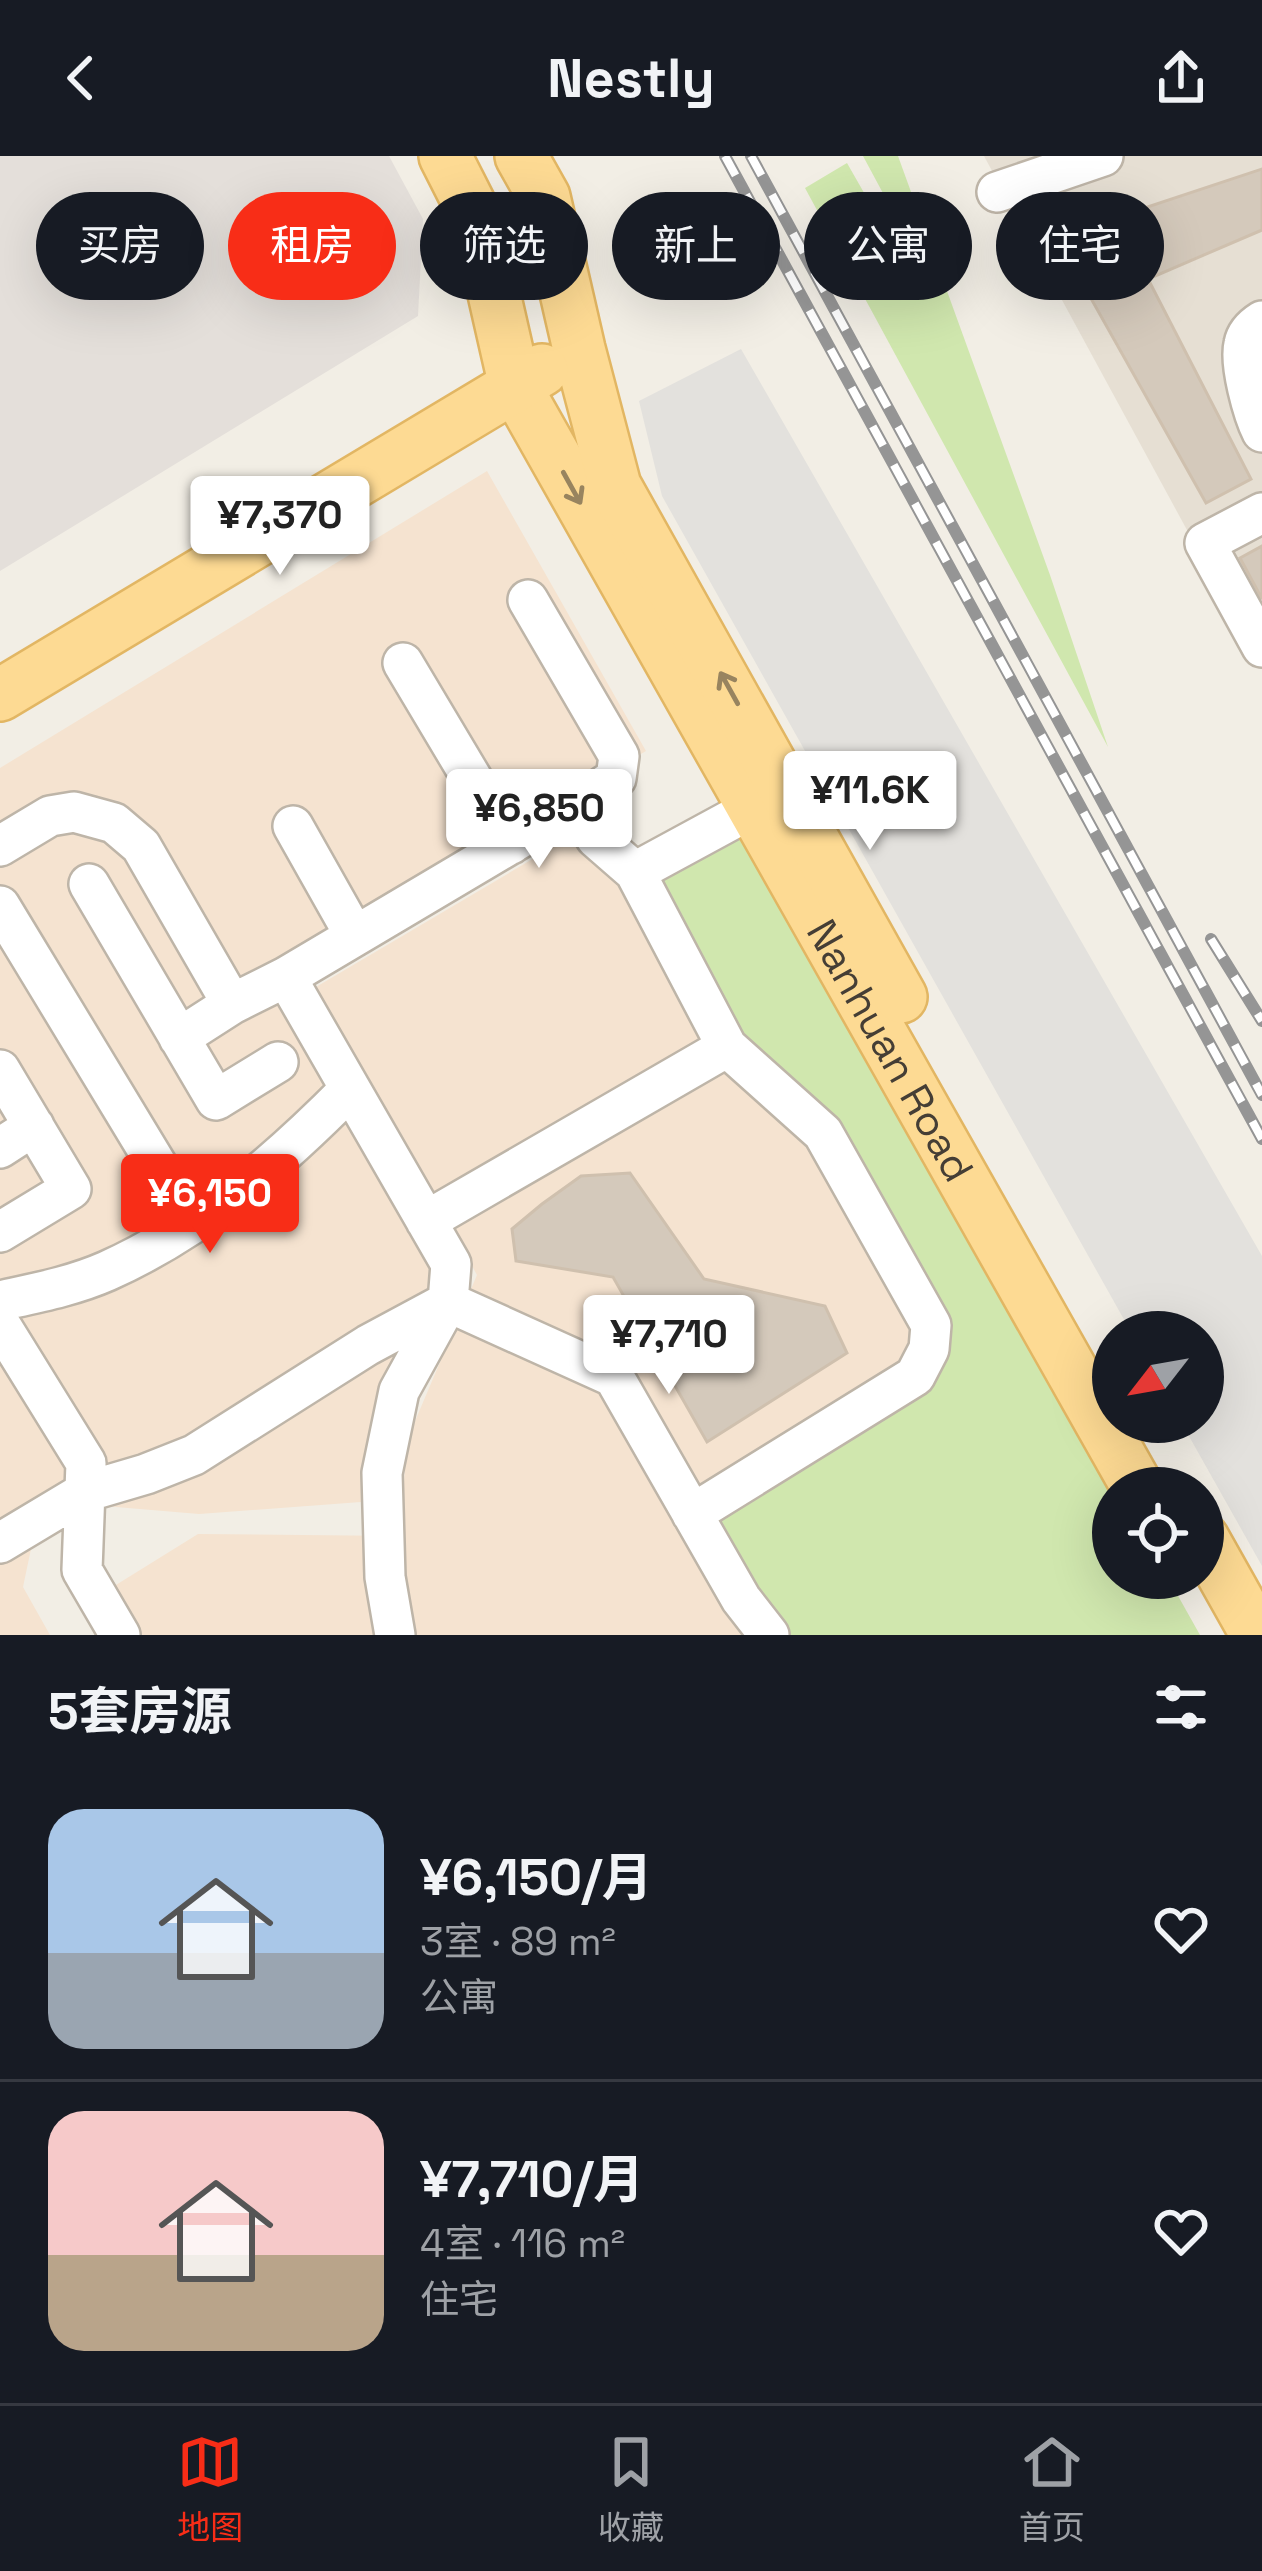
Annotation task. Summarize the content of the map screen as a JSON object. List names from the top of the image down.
{
  "streets": {
    "main road": ["Nanhuan Road"]
  },
  "north": "bottom left",
  "page": {
    "header": "Nestly",
    "chip": [
      "买房",
      "租房",
      "筛选",
      "新上",
      "公寓",
      "住宅"
    ],
    "price": [
      "¥7,370",
      "¥11.6K",
      "¥6,850",
      "¥6,150",
      "¥7,710"
    ],
    "heading": "5套房源",
    "list": [
      {
        "name": "¥6,150/月",
        "note": "3室 · 89 m² · 公寓"
      },
      {
        "name": "¥7,710/月",
        "note": "4室 · 116 m² · 住宅"
      }
    ],
    "tabs": ["地图", "收藏", "首页"]
  }
}
